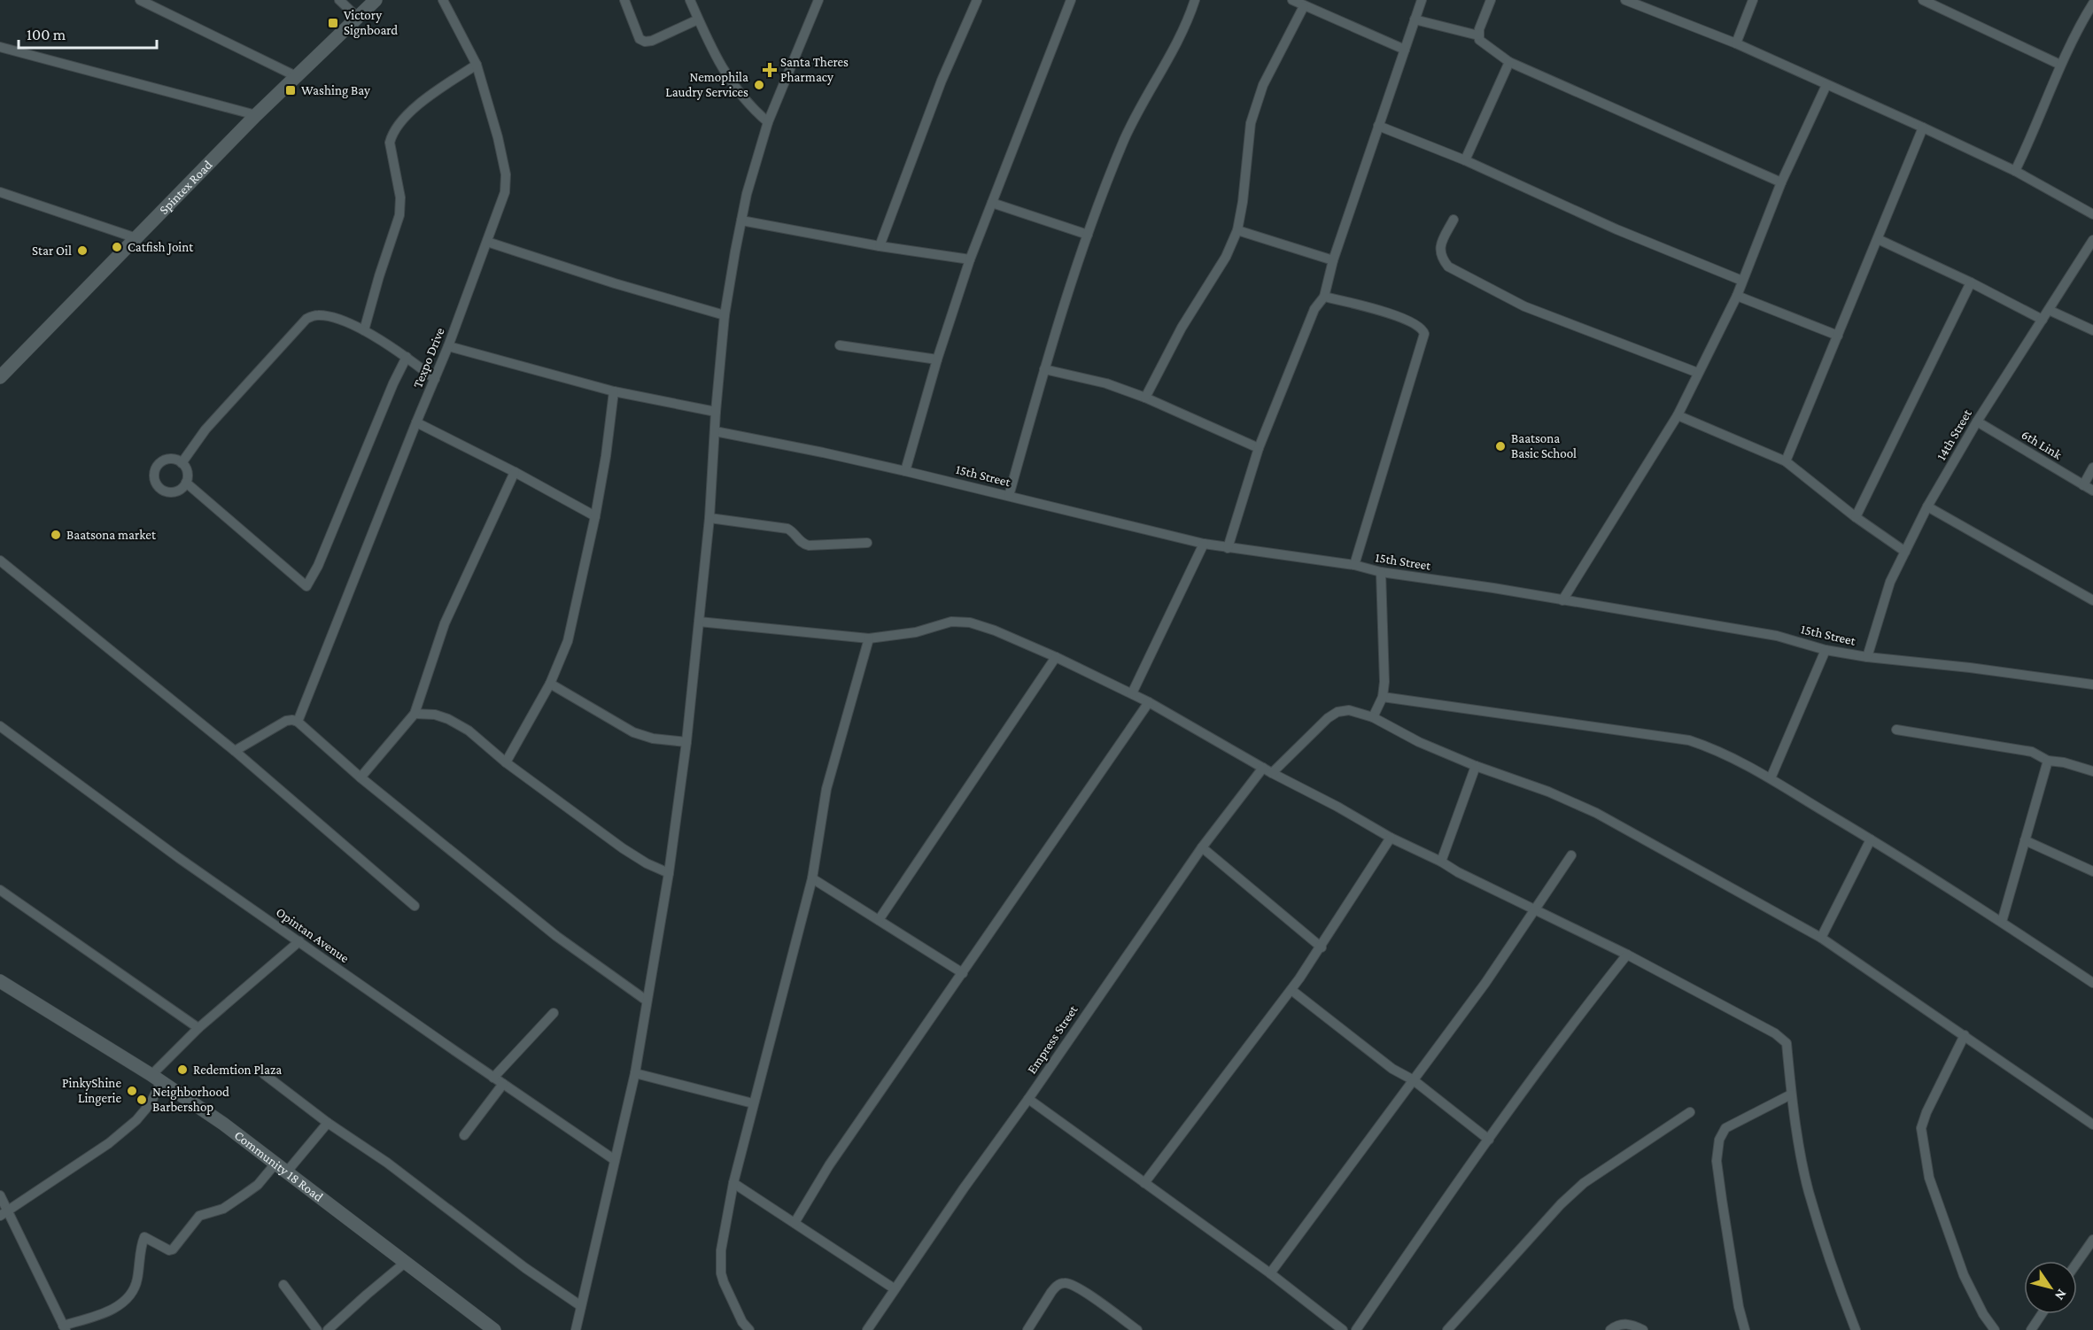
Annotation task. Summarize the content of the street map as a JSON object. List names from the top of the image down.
{
  "streets": {
    "main road": ["Spintex Road", "Community 18 Road"],
    "street": [
      "Texpo Drive",
      "14th Street",
      "6th Link",
      "15th Street",
      "Opintan Avenue",
      "Empress Street"
    ]
  },
  "crossings": [
    ["14th Street", "6th Link"],
    ["14th Street", "15th Street"]
  ],
  "places": {
    "transit": ["Victory Signboard", "Washing Bay"],
    "health": ["Santa Theres Pharmacy"],
    "other": [
      "Nemophila Laudry Services",
      "Catfish Joint",
      "Star Oil",
      "Baatsona Basic School",
      "Baatsona market",
      "Redemtion Plaza",
      "PinkyShine Lingerie",
      "Neighborhood Barbershop"
    ]
  },
  "scale_bar": "100 m",
  "north": "bottom right"
}
